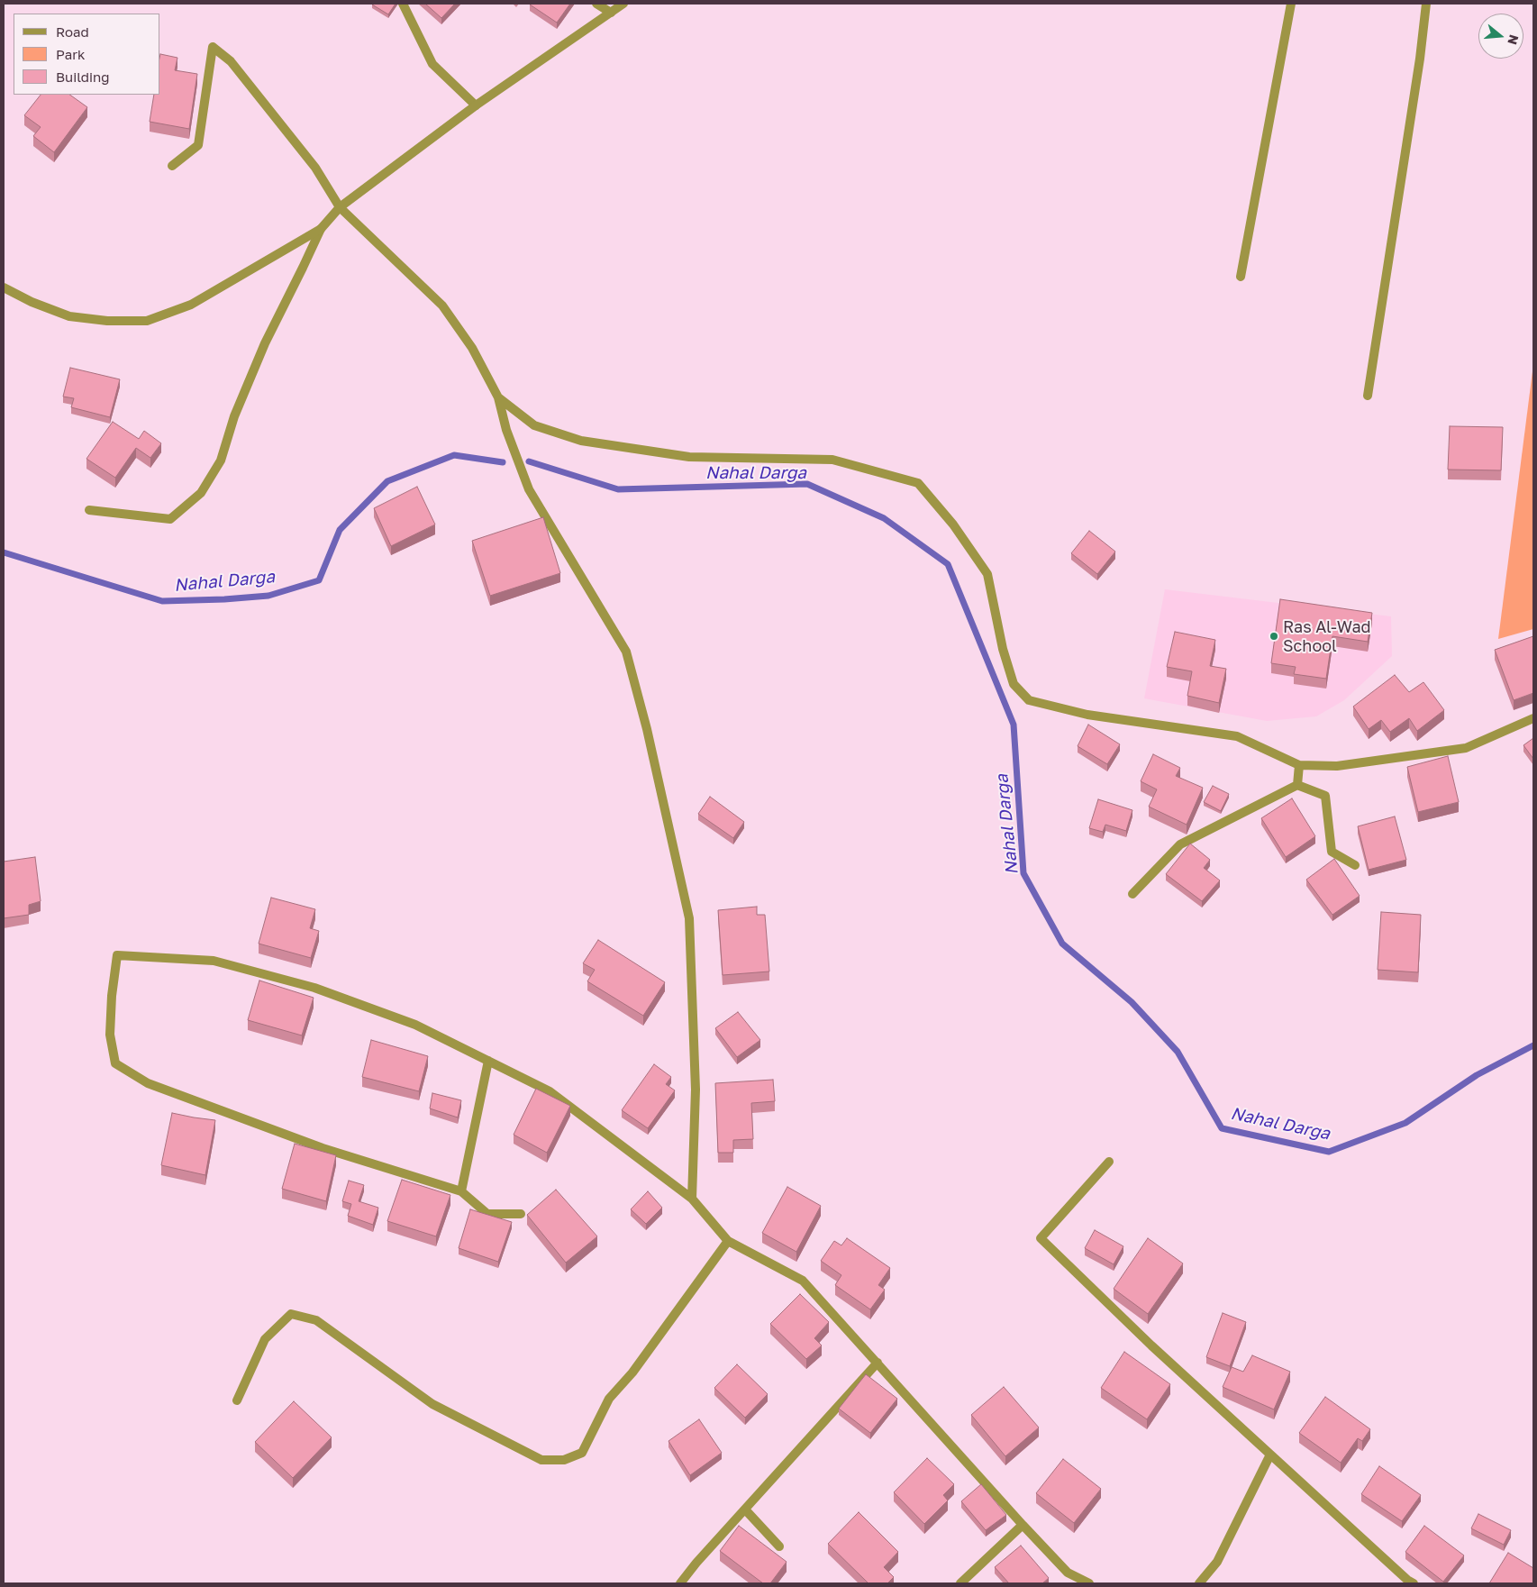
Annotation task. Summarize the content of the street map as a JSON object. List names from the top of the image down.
{
  "water": ["Nahal Darga"],
  "places": ["Ras Al-Wad School"],
  "legend": ["Road", "Park", "Building"],
  "north": "right"
}
